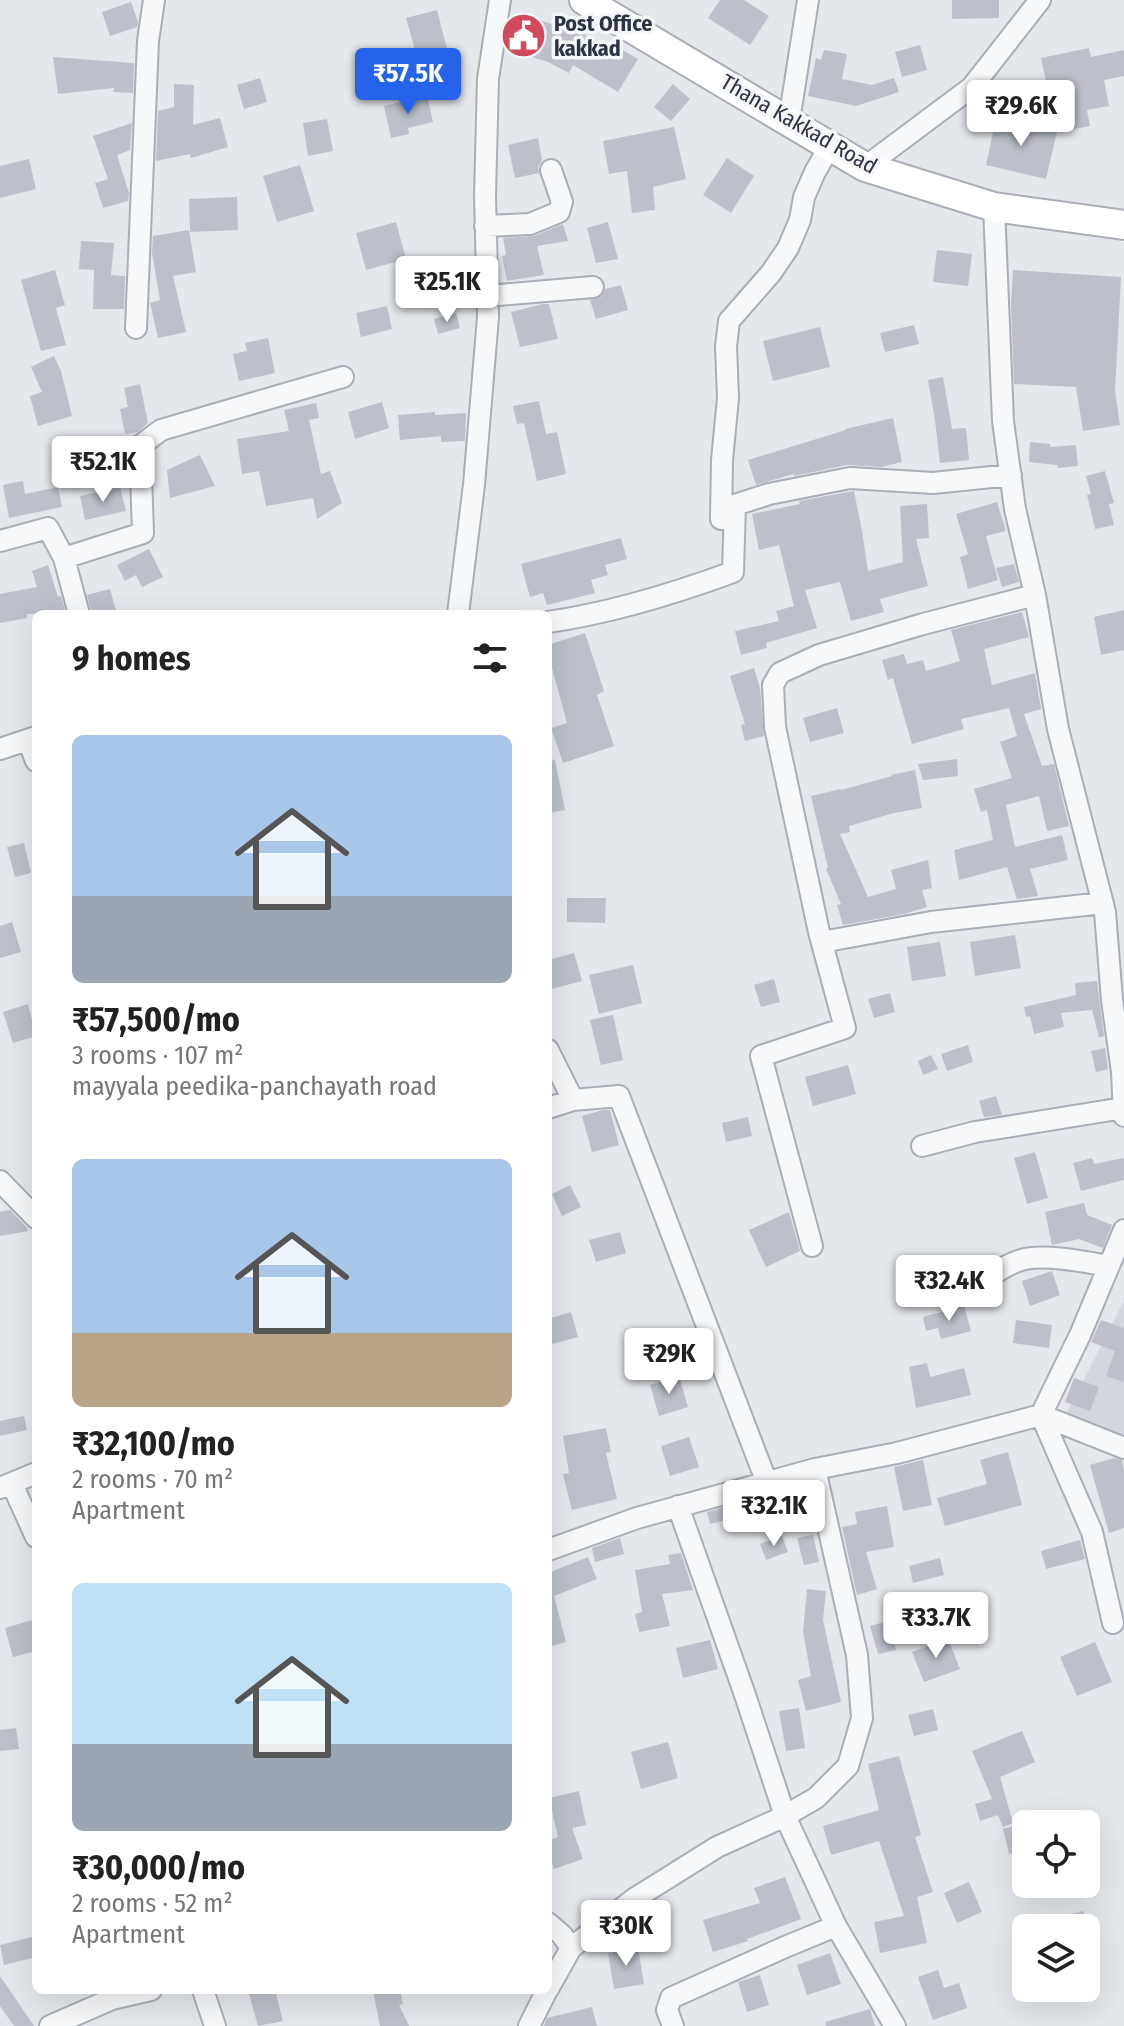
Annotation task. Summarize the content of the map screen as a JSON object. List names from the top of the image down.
{
  "streets": {
    "main road": ["Thana Kakkad Road"]
  },
  "places": {
    "public building": ["Post Office kakkad"]
  },
  "page": {
    "price": [
      "₹57.5K",
      "₹29.6K",
      "₹25.1K",
      "₹52.1K",
      "₹32.4K",
      "₹29K",
      "₹32.1K",
      "₹33.7K",
      "₹30K"
    ],
    "heading": "9 homes",
    "list": [
      {
        "name": "₹57,500/mo",
        "note": "3 rooms · 107 m² · mayyala peedika-panchayath road"
      },
      {
        "name": "₹32,100/mo",
        "note": "2 rooms · 70 m² · Apartment"
      },
      {
        "name": "₹30,000/mo",
        "note": "2 rooms · 52 m² · Apartment"
      }
    ]
  }
}
